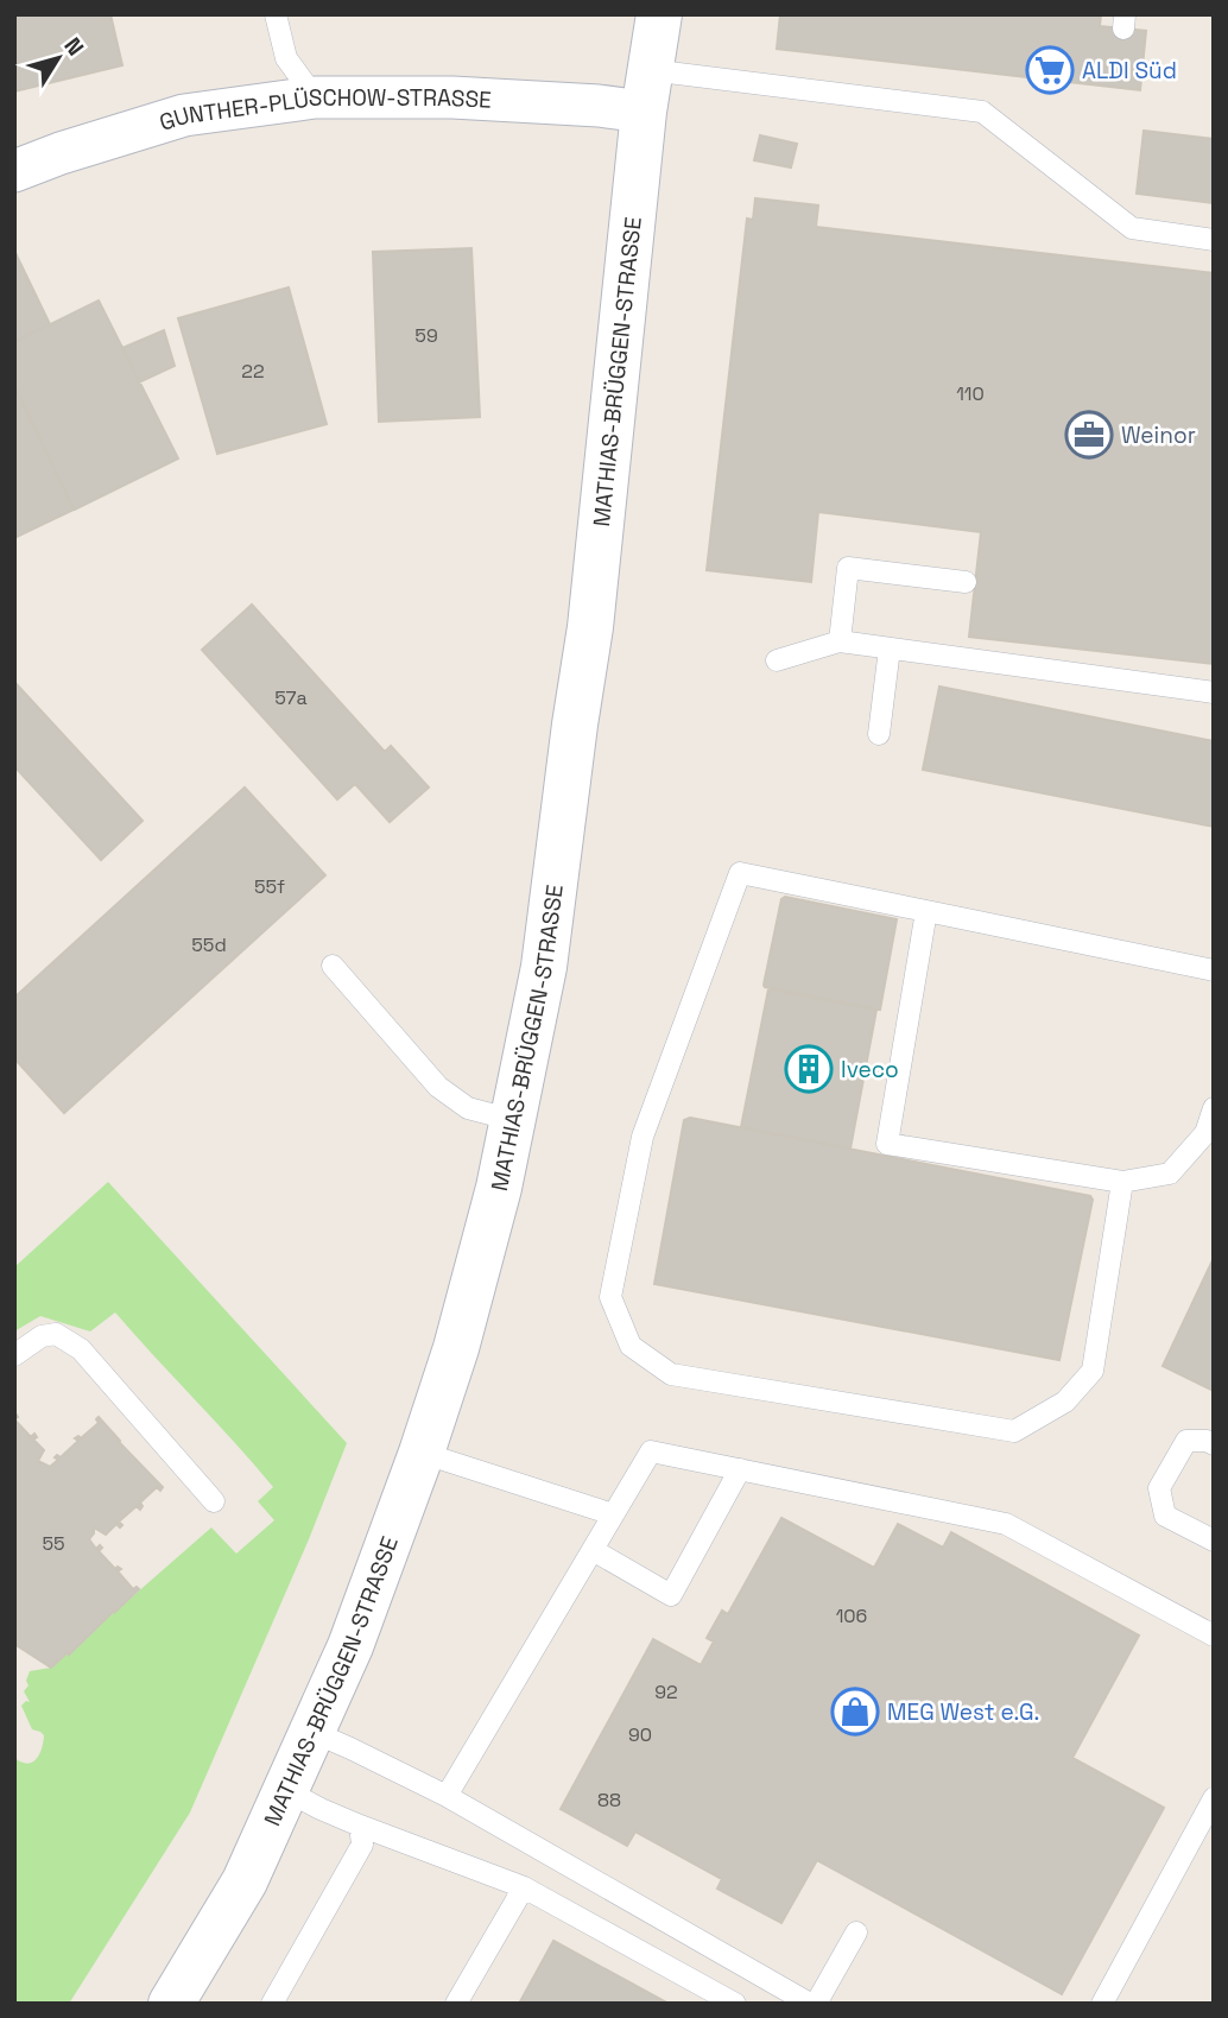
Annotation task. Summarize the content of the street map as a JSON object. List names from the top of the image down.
{
  "streets": {
    "street": ["GUNTHER-PLÜSCHOW-STRASSE", "MATHIAS-BRÜGGEN-STRASSE"]
  },
  "crossings": [
    ["GUNTHER-PLÜSCHOW-STRASSE", "MATHIAS-BRÜGGEN-STRASSE"]
  ],
  "places": {
    "supermarket": ["ALDI Süd"],
    "office": ["Weinor"],
    "building": ["Iveco"],
    "shop": ["MEG West e.G."]
  },
  "house_numbers": [
    "59",
    "22",
    "110",
    "57a",
    "55f",
    "55d",
    "55",
    "106",
    "92",
    "90",
    "88"
  ],
  "north": "top right"
}
